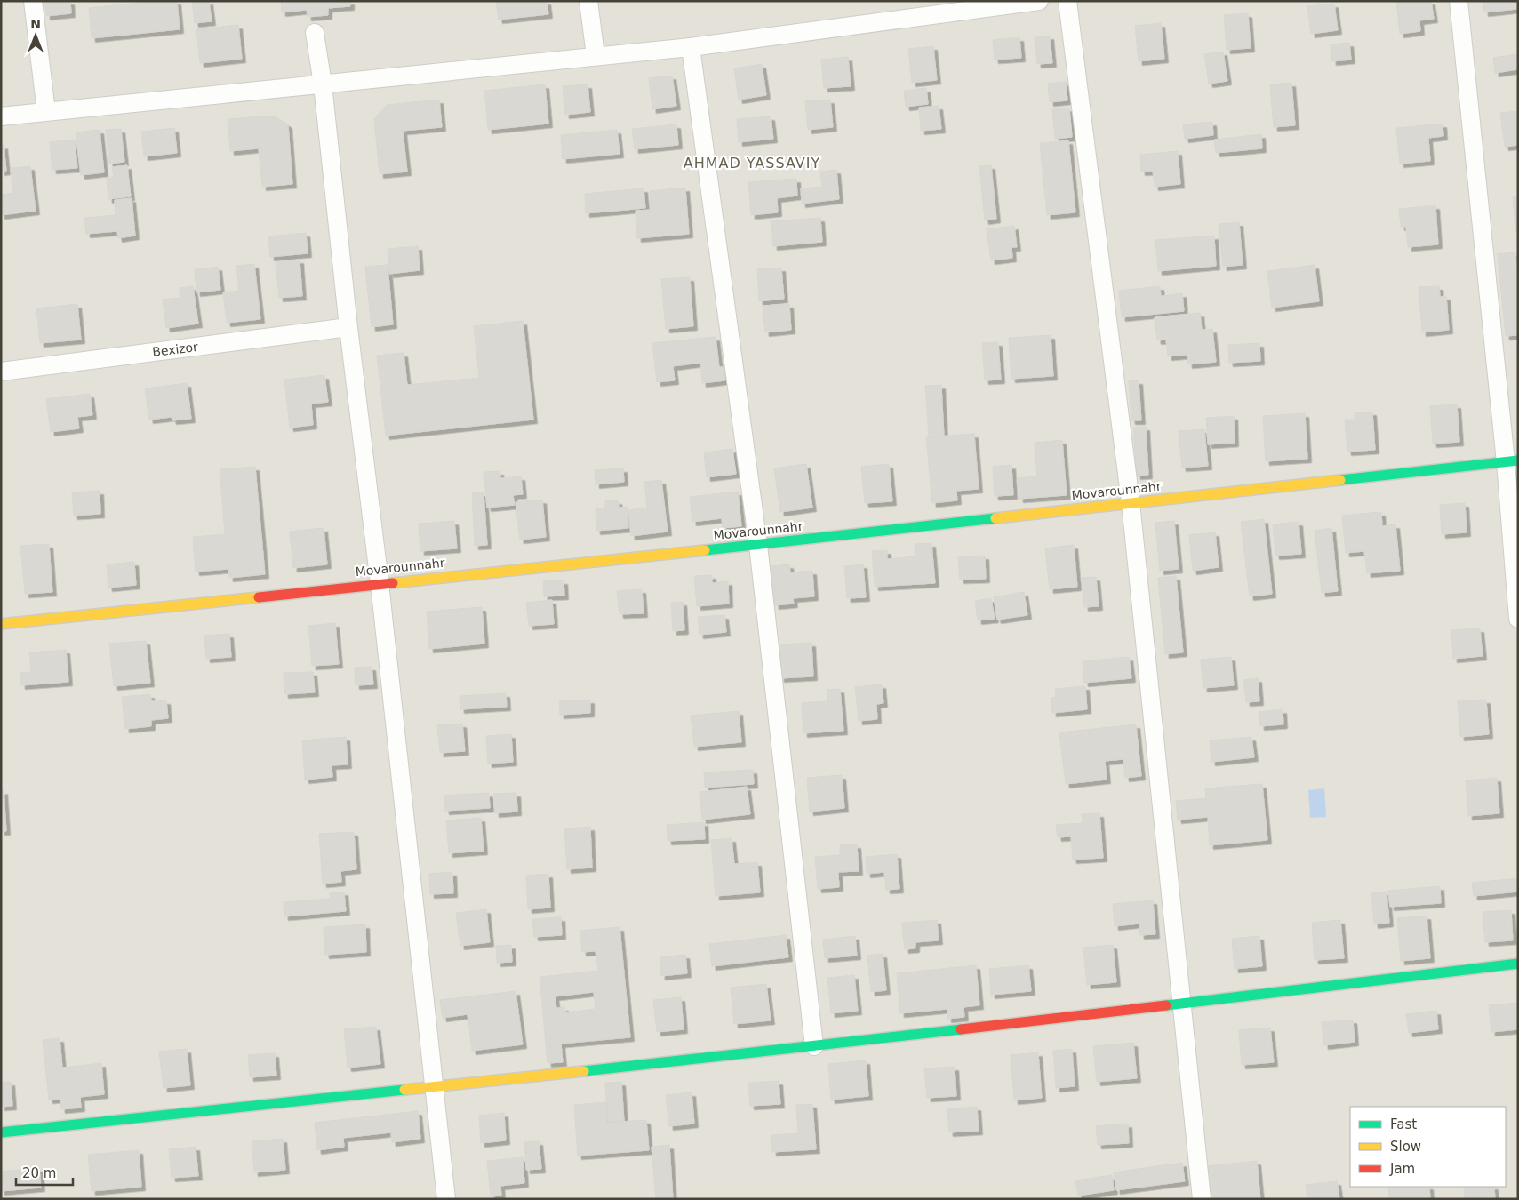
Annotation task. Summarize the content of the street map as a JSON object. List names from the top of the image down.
{
  "streets": {
    "street": ["Bexizor", "Movarounnahr"]
  },
  "districts": ["AHMAD YASSAVIY"],
  "legend": ["Fast", "Slow", "Jam"],
  "scale_bar": "20 m",
  "north": "top"
}
